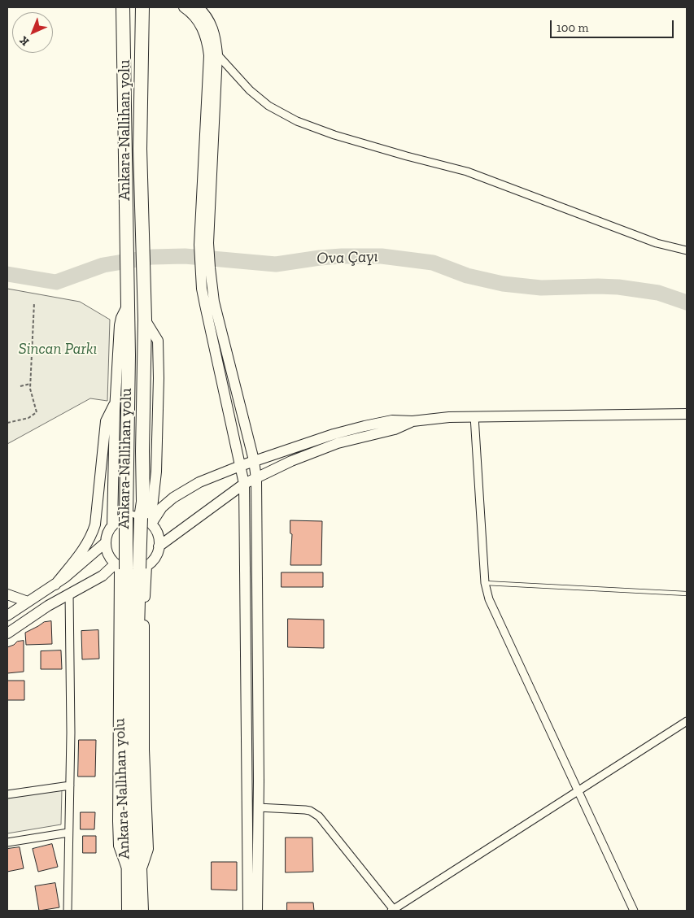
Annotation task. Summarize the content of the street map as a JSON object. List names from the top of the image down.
{
  "streets": {
    "highway": ["Ankara-Nallıhan yolu"]
  },
  "water": ["Ova Çayı"],
  "parks": ["Sincan Parkı"],
  "scale_bar": "100 m",
  "north": "bottom left"
}
